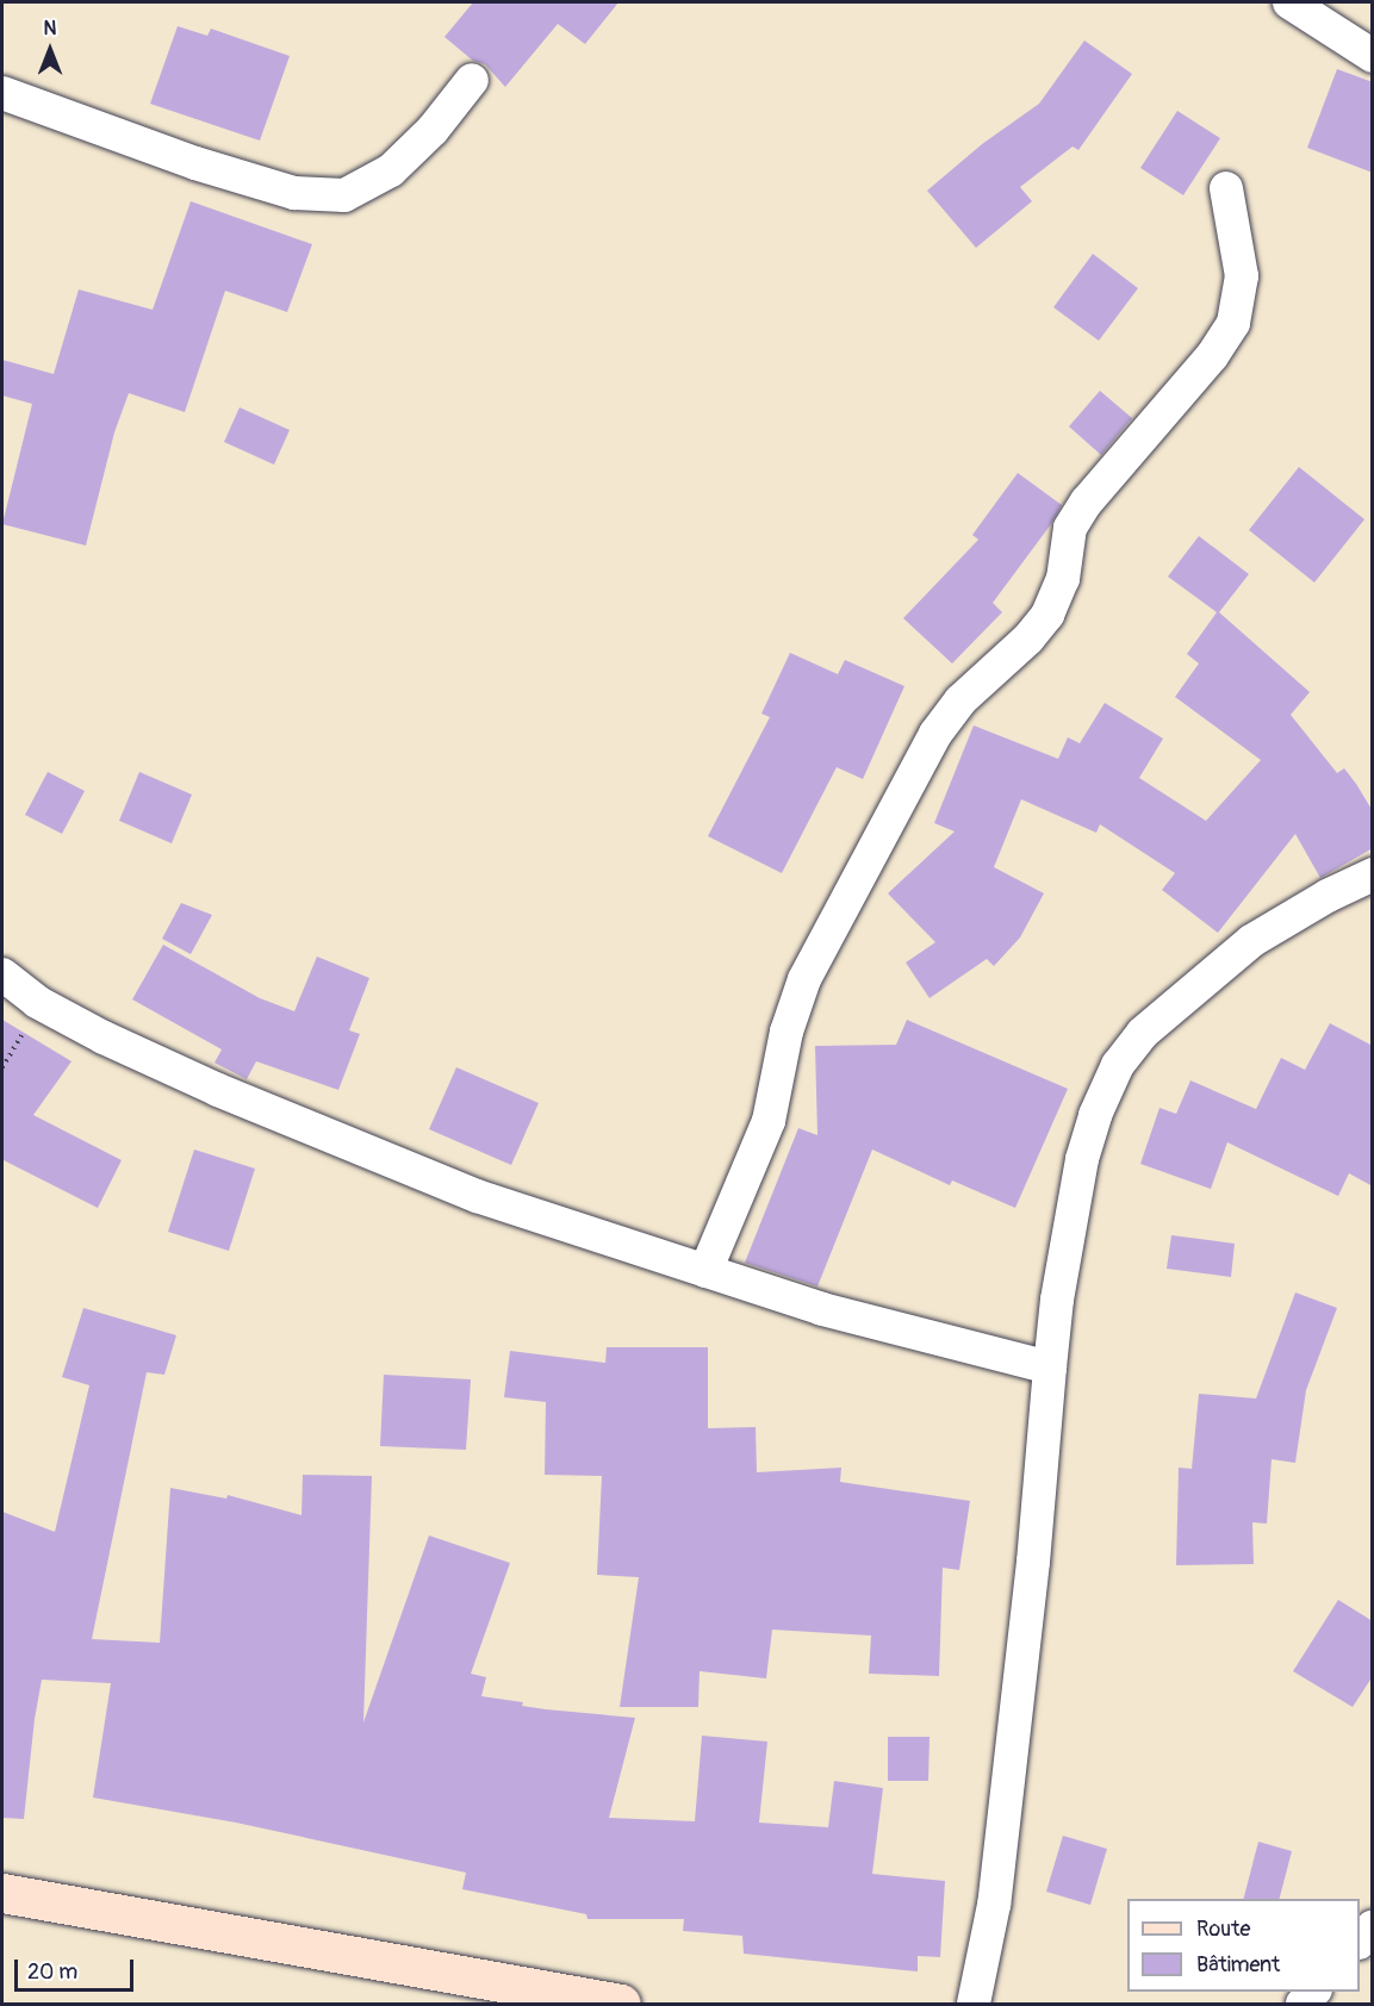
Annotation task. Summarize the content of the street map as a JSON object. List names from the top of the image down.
{
  "legend": ["Route", "Bâtiment"],
  "scale_bar": "20 m",
  "north": "top"
}
